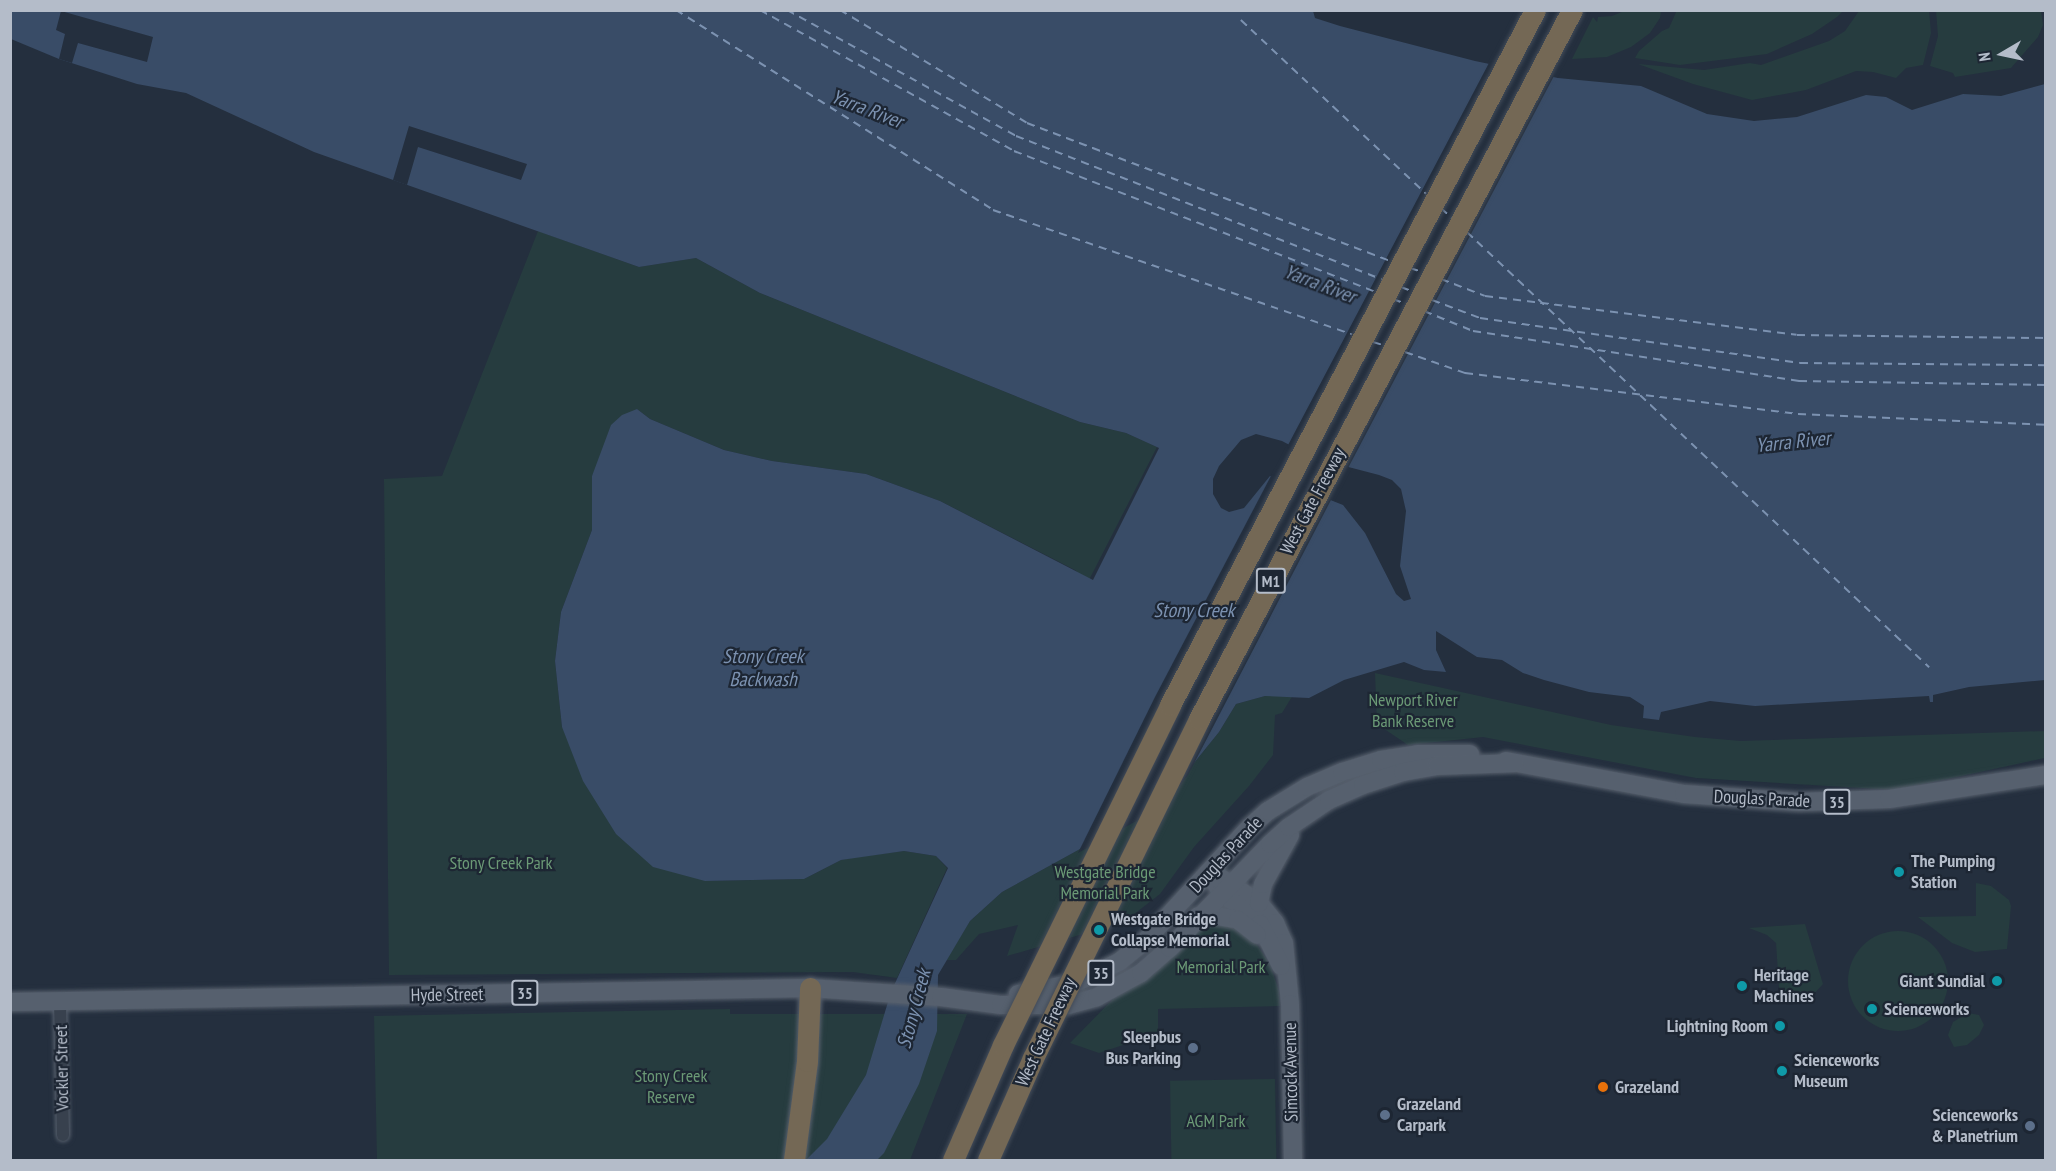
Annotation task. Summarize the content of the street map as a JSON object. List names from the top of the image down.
{
  "streets": {
    "highway": ["West Gate Freeway", "M1"],
    "main road": [
      "Douglas Parade",
      "35",
      "Hyde Street",
      "Simcock Avenue"
    ],
    "street": ["Vockler Street"]
  },
  "crossings": [
    ["Douglas Parade", "Hyde Street"],
    ["Douglas Parade", "Simcock Avenue"],
    ["Hyde Street", "Vockler Street"]
  ],
  "water": ["Yarra River", "Stony Creek", "Stony Creek Backwash"],
  "parks": [
    "Newport River Bank Reserve",
    "Stony Creek Park",
    "Westgate Bridge Memorial Park",
    "Memorial Park",
    "Stony Creek Reserve",
    "AGM Park"
  ],
  "places": [
    "The Pumping Station",
    "Westgate Bridge Collapse Memorial",
    "Giant Sundial",
    "Heritage Machines",
    "Scienceworks",
    "Lightning Room",
    "Sleepbus Bus Parking",
    "Scienceworks Museum",
    "Grazeland",
    "Grazeland Carpark",
    "Scienceworks & Planetrium"
  ],
  "north": "left"
}
